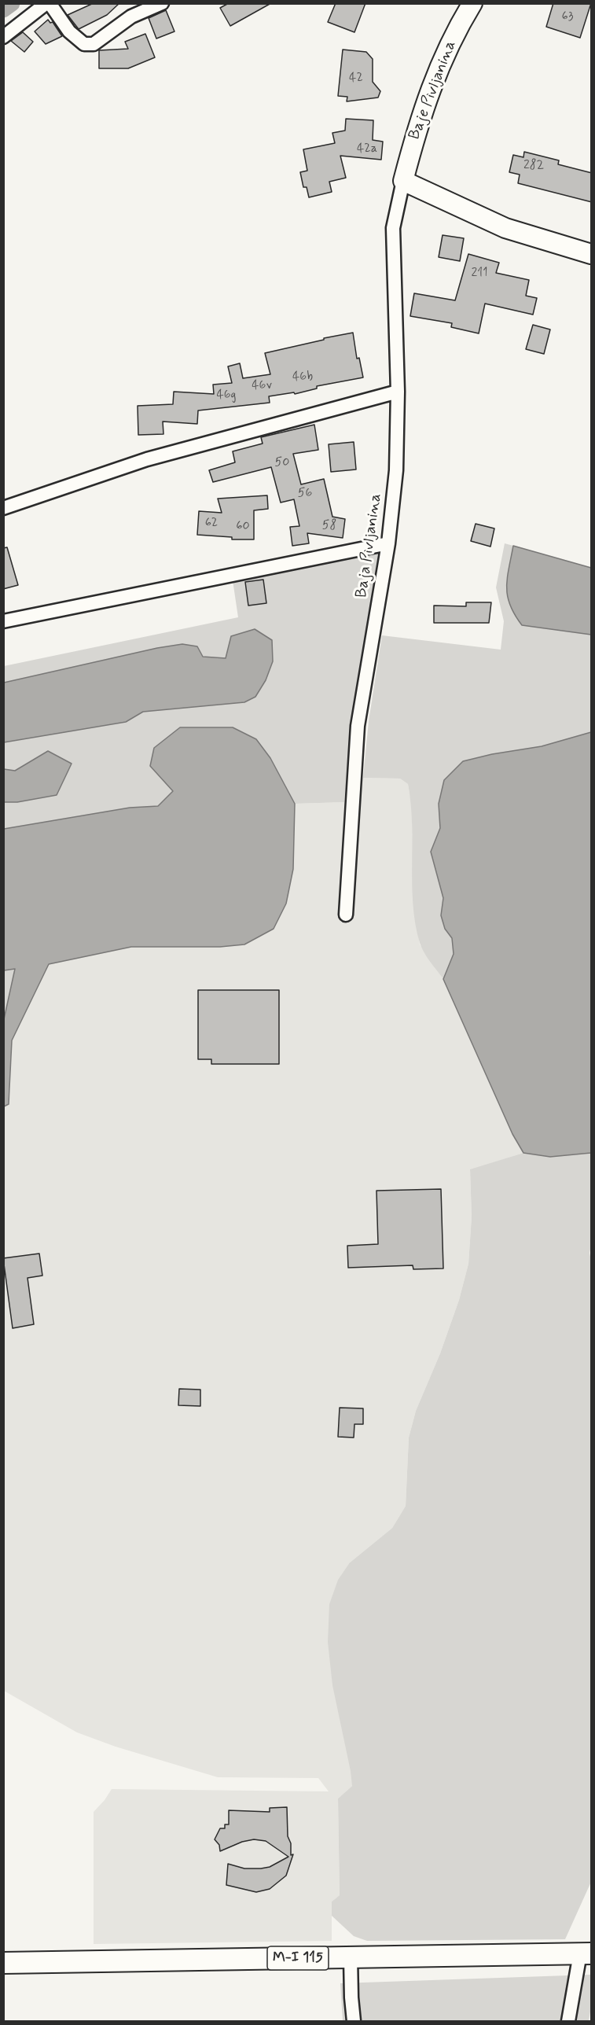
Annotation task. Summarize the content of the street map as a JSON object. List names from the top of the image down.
{
  "streets": {
    "main road": ["M-I 115"],
    "street": ["Baje Pivljanina", "Baja Pivljanina"]
  },
  "crossings": [
    ["Baje Pivljanina", "Baja Pivljanina"]
  ],
  "house_numbers": [
    "63",
    "42",
    "42a",
    "282",
    "211",
    "46b",
    "46v",
    "46g",
    "50",
    "56",
    "62",
    "58",
    "60"
  ]
}
